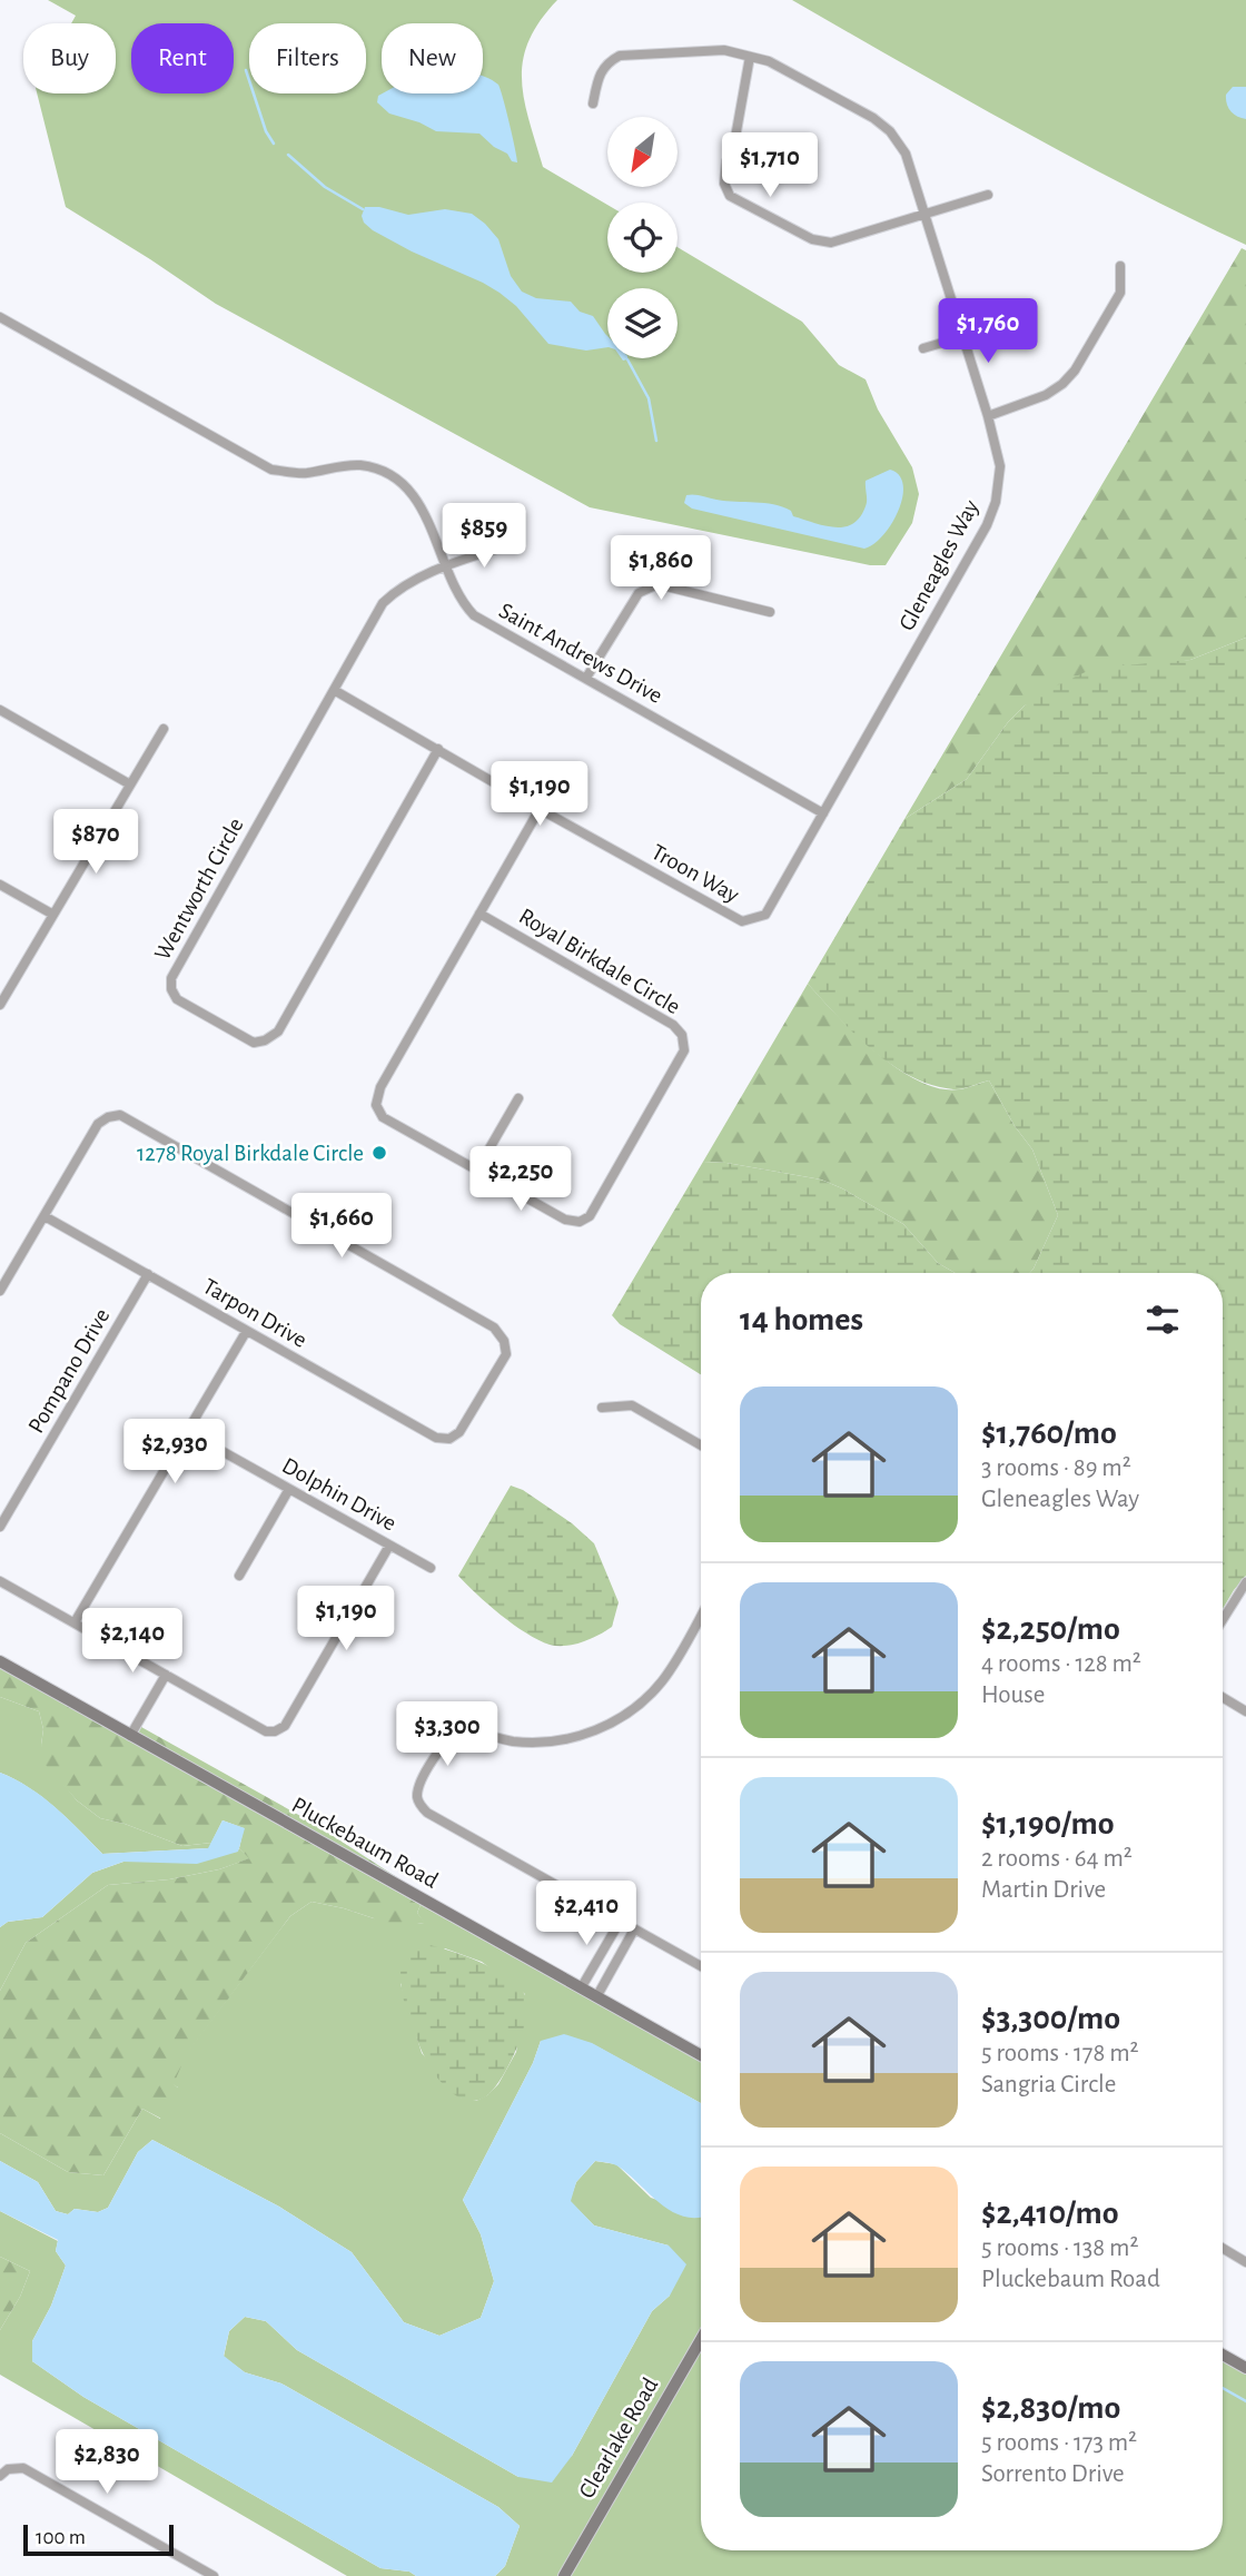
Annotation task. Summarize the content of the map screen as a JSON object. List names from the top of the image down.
{
  "streets": {
    "street": [
      "Gleneagles Way",
      "Saint Andrews Drive",
      "Troon Way",
      "Wentworth Circle",
      "Royal Birkdale Circle",
      "Tarpon Drive",
      "Pompano Drive",
      "Dolphin Drive",
      "Pluckebaum Road",
      "Clearlake Road"
    ]
  },
  "crossings": [
    ["Gleneagles Way", "Saint Andrews Drive"],
    ["Gleneagles Way", "Troon Way"],
    ["Saint Andrews Drive", "Wentworth Circle"],
    ["Troon Way", "Wentworth Circle"],
    ["Troon Way", "Royal Birkdale Circle"],
    ["Tarpon Drive", "Pompano Drive"]
  ],
  "places": ["1278 Royal Birkdale Circle"],
  "scale_bar": "100 m",
  "north": "bottom left",
  "page": {
    "chip": [
      "Buy",
      "Rent",
      "Filters",
      "New"
    ],
    "price": [
      "$1,710",
      "$1,760",
      "$859",
      "$1,860",
      "$1,190",
      "$870",
      "$2,250",
      "$1,660",
      "$2,930",
      "$1,190",
      "$2,140",
      "$3,300",
      "$2,410",
      "$2,830"
    ],
    "heading": "14 homes",
    "list": [
      {
        "name": "$1,760/mo",
        "note": "3 rooms · 89 m² · Gleneagles Way"
      },
      {
        "name": "$2,250/mo",
        "note": "4 rooms · 128 m² · House"
      },
      {
        "name": "$1,190/mo",
        "note": "2 rooms · 64 m² · Martin Drive"
      },
      {
        "name": "$3,300/mo",
        "note": "5 rooms · 178 m² · Sangria Circle"
      },
      {
        "name": "$2,410/mo",
        "note": "5 rooms · 138 m² · Pluckebaum Road"
      },
      {
        "name": "$2,830/mo",
        "note": "5 rooms · 173 m² · Sorrento Drive"
      }
    ],
    "scale": "100 m"
  }
}
